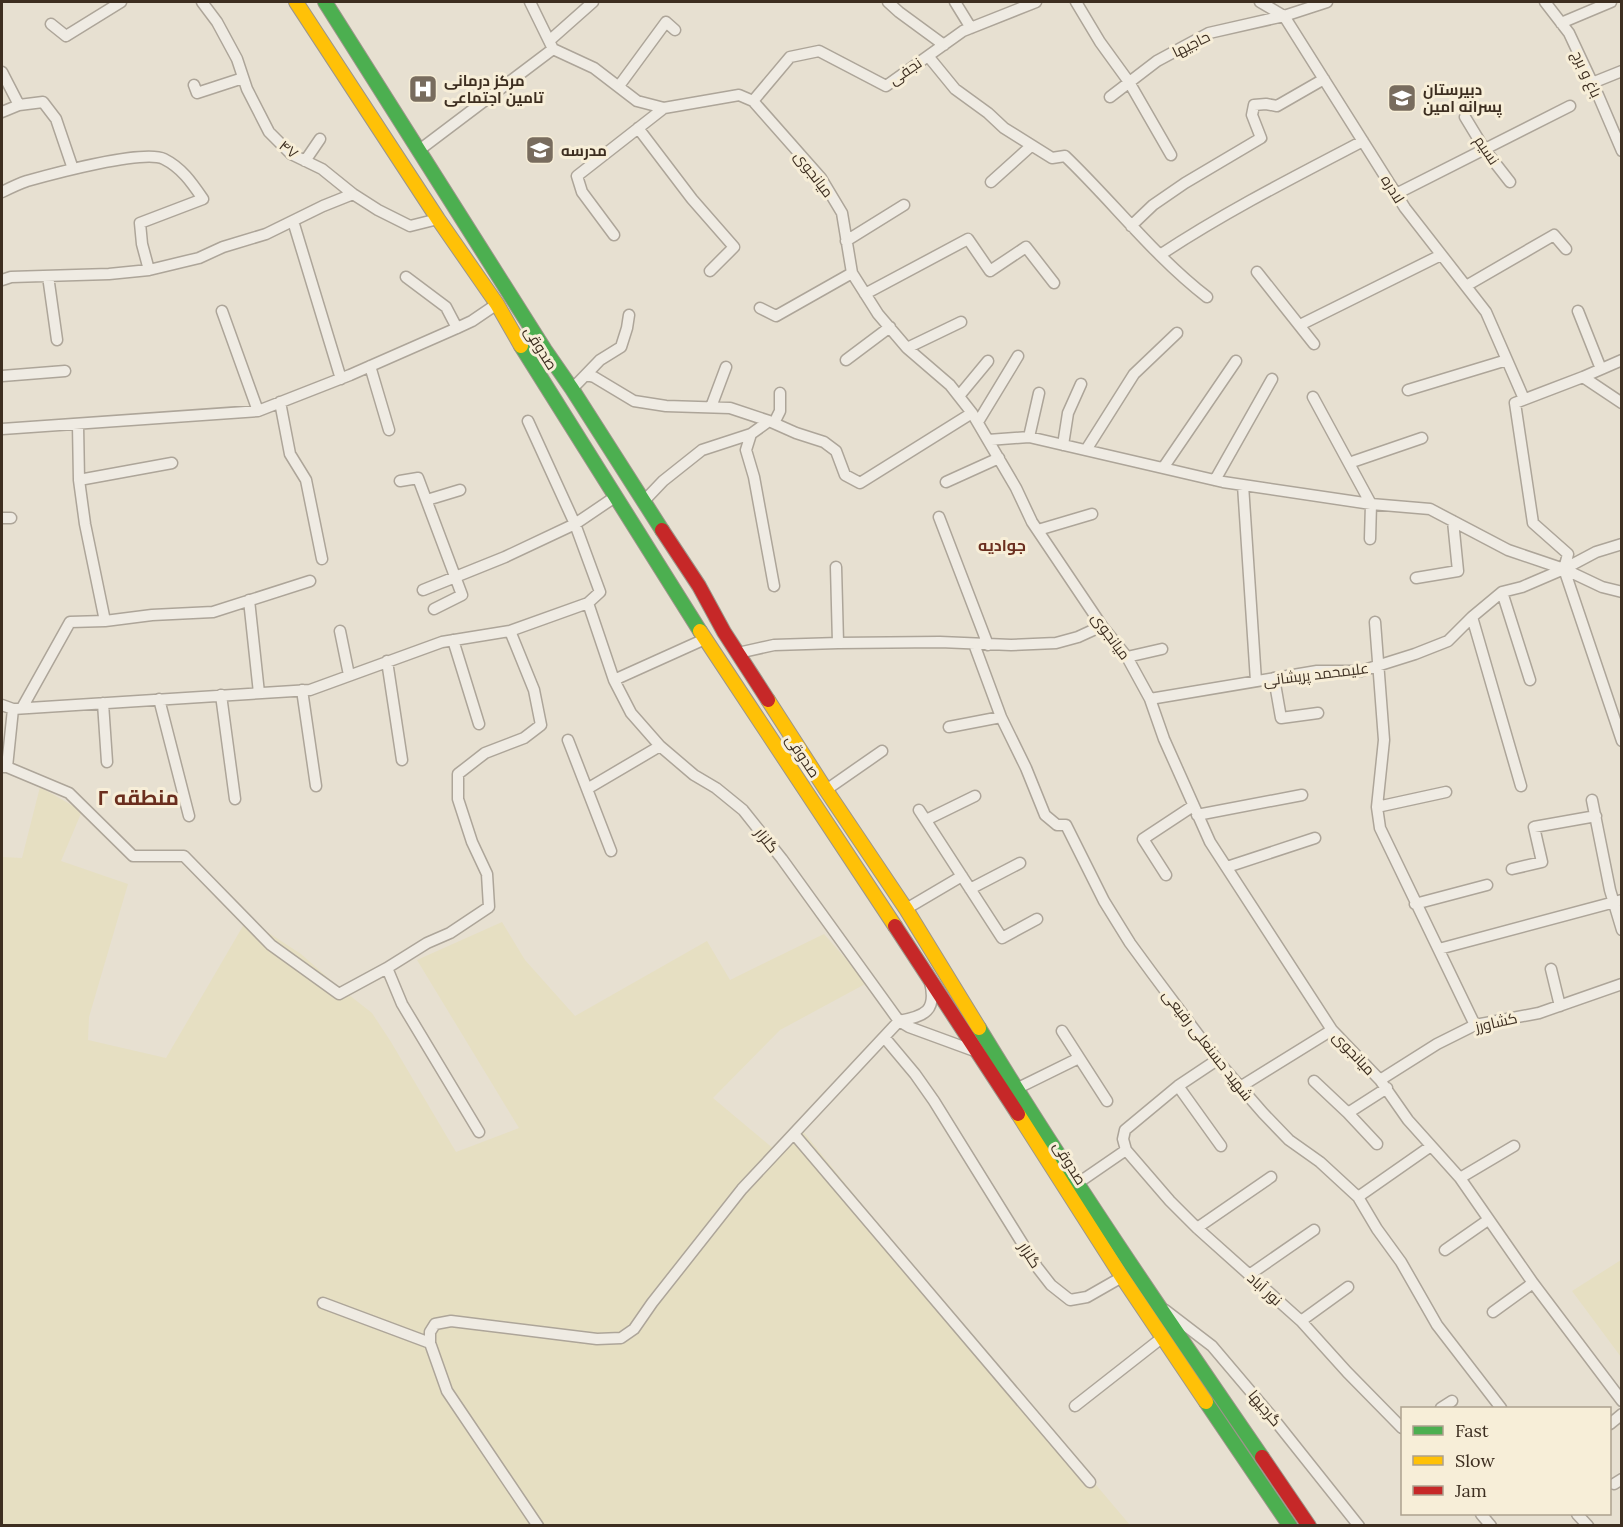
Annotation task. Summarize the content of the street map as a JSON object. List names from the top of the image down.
{
  "streets": {
    "main road": ["صدوقی"],
    "street": [
      "حاجیها",
      "نجفی",
      "باغ و برج",
      "۴۷",
      "نسیم",
      "میانجوی",
      "لادره",
      "علیمحمد پریشانی",
      "گلزار",
      "کشاورز",
      "شهید حسنعلی رفیعی",
      "نور آباد",
      "گرجیها"
    ]
  },
  "crossings": [
    ["حاجیها", "لادره"],
    ["نجفی", "میانجوی"],
    ["۴۷", "صدوقی"],
    ["میانجوی", "علیمحمد پریشانی"],
    ["میانجوی", "کشاورز"],
    ["صدوقی", "گلزار"],
    ["صدوقی", "گرجیها"]
  ],
  "districts": ["جوادیه", "منطقه ۲"],
  "places": {
    "hospital": ["مرکز درمانی تامین اجتماعی"],
    "school or university": ["دبیرستان پسرانه امین", "مدرسه"]
  },
  "legend": ["Fast", "Slow", "Jam"]
}
